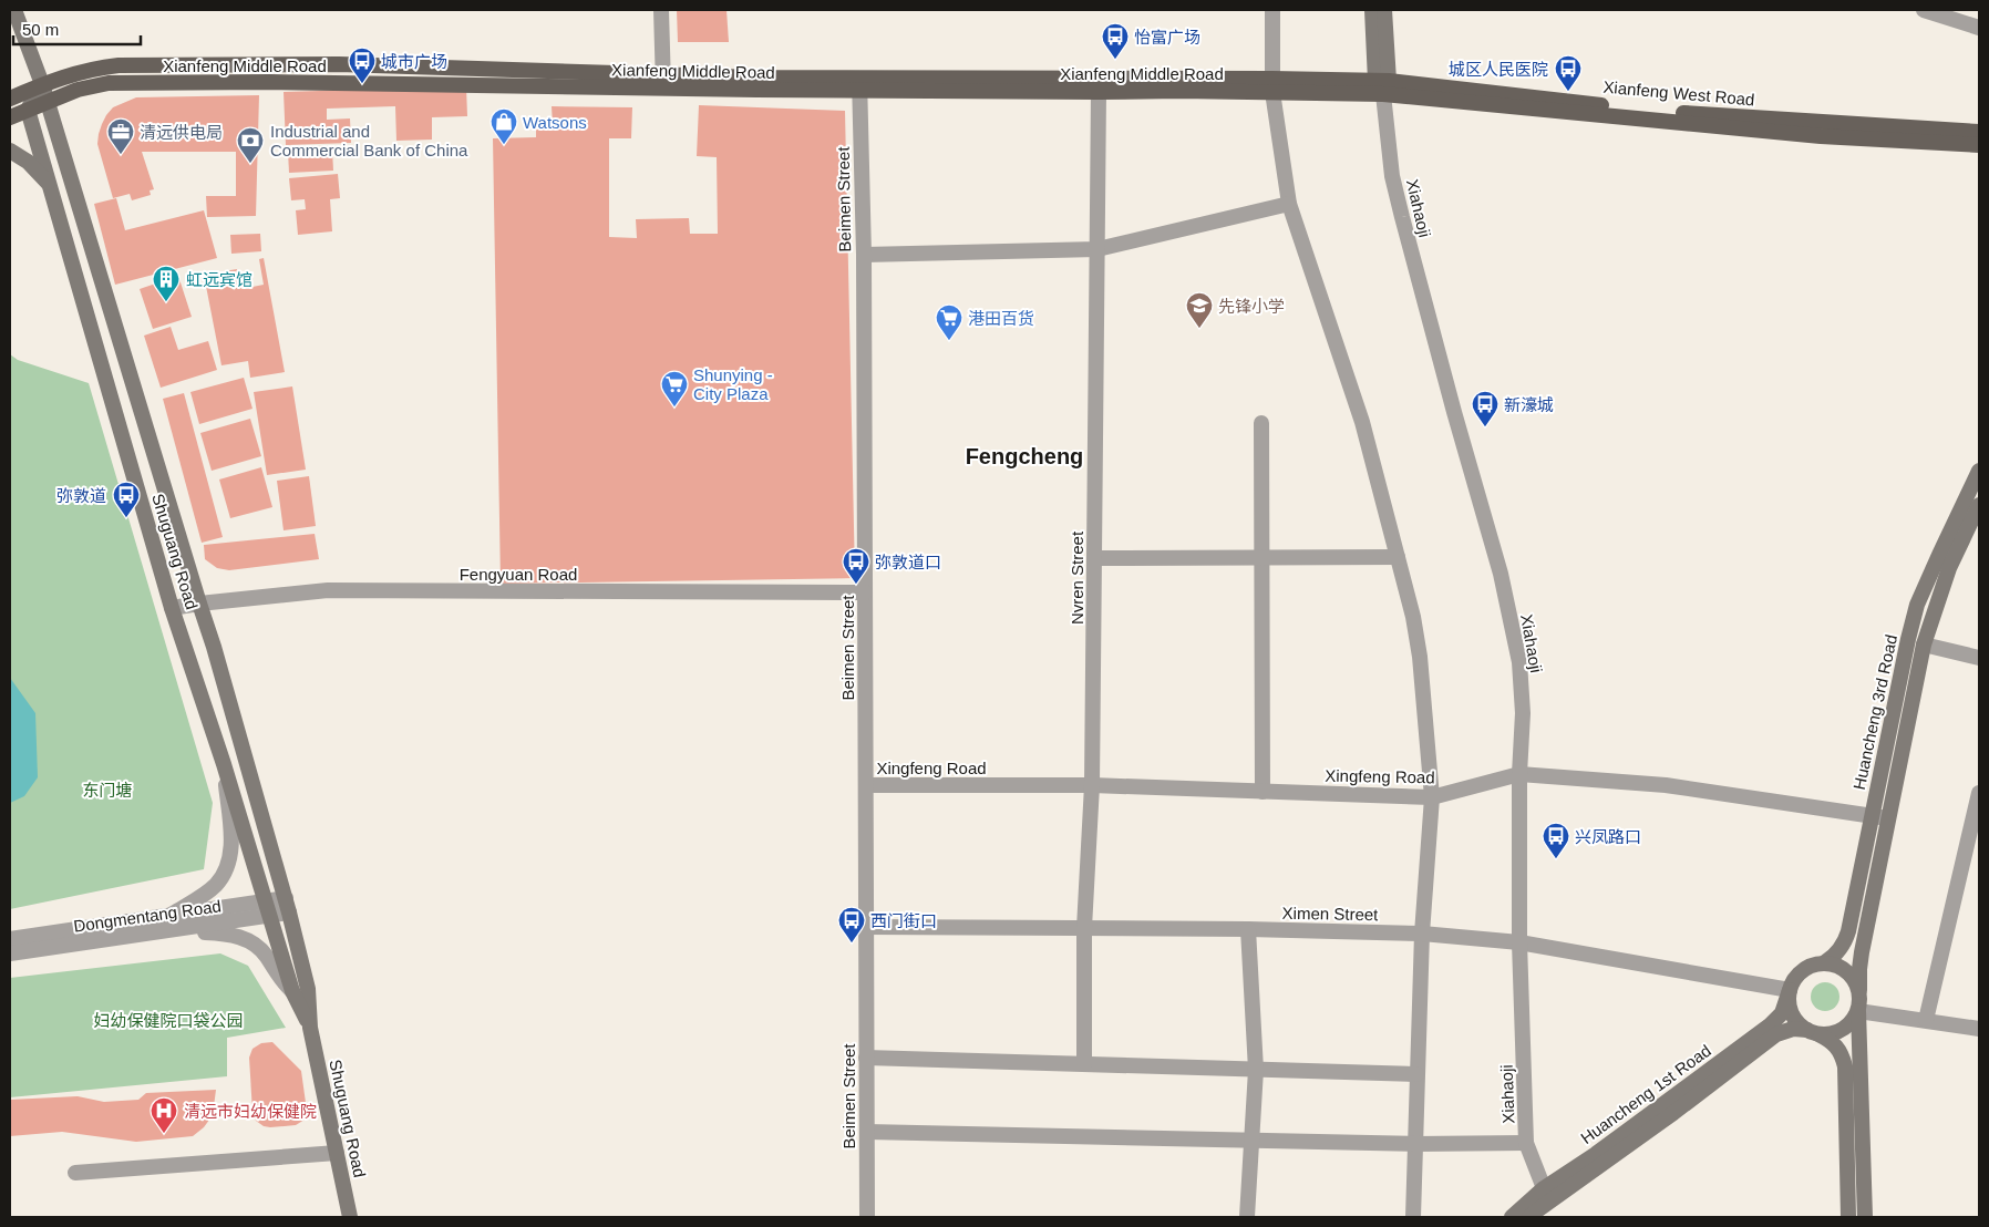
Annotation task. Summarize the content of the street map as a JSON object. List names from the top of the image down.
{
  "streets": {
    "main road": [
      "Xianfeng Middle Road",
      "Xianfeng West Road",
      "Xiahaoji",
      "Shuguang Road",
      "Huancheng 3rd Road",
      "Huancheng 1st Road"
    ],
    "street": [
      "Beimen Street",
      "Fengyuan Road",
      "Nvren Street",
      "Xingfeng Road",
      "Ximen Street",
      "Dongmentang Road"
    ]
  },
  "crossings": [
    ["Xianfeng Middle Road", "Xianfeng West Road"],
    ["Xianfeng Middle Road", "Beimen Street"],
    ["Xianfeng Middle Road", "Xiahaoji"],
    ["Xianfeng Middle Road", "Shuguang Road"],
    ["Xianfeng Middle Road", "Nvren Street"],
    ["Xianfeng West Road", "Xiahaoji"],
    ["Beimen Street", "Fengyuan Road"],
    ["Beimen Street", "Xingfeng Road"],
    ["Beimen Street", "Ximen Street"],
    ["Xiahaoji", "Xingfeng Road"],
    ["Xiahaoji", "Ximen Street"],
    ["Xiahaoji", "Huancheng 1st Road"],
    ["Shuguang Road", "Fengyuan Road"],
    ["Shuguang Road", "Dongmentang Road"],
    ["Nvren Street", "Xingfeng Road"],
    ["Nvren Street", "Ximen Street"],
    ["Huancheng 3rd Road", "Xingfeng Road"],
    ["Huancheng 3rd Road", "Ximen Street"],
    ["Huancheng 3rd Road", "Huancheng 1st Road"],
    ["Ximen Street", "Huancheng 1st Road"]
  ],
  "districts": ["Fengcheng"],
  "parks": ["东门塘", "妇幼保健院口袋公园"],
  "places": {
    "bus stop": [
      "怡富广场",
      "城市广场",
      "城区人民医院",
      "新濠城",
      "弥敦道",
      "弥敦道口",
      "兴凤路口",
      "西门街口"
    ],
    "shop": ["Watsons"],
    "office": ["清远供电局"],
    "bank": ["Industrial and Commercial Bank of China"],
    "building": ["虹远宾馆"],
    "school or university": ["先锋小学"],
    "supermarket": ["港田百货", "Shunying - City Plaza"],
    "hospital": ["清远市妇幼保健院"]
  },
  "scale_bar": "50 m"
}
